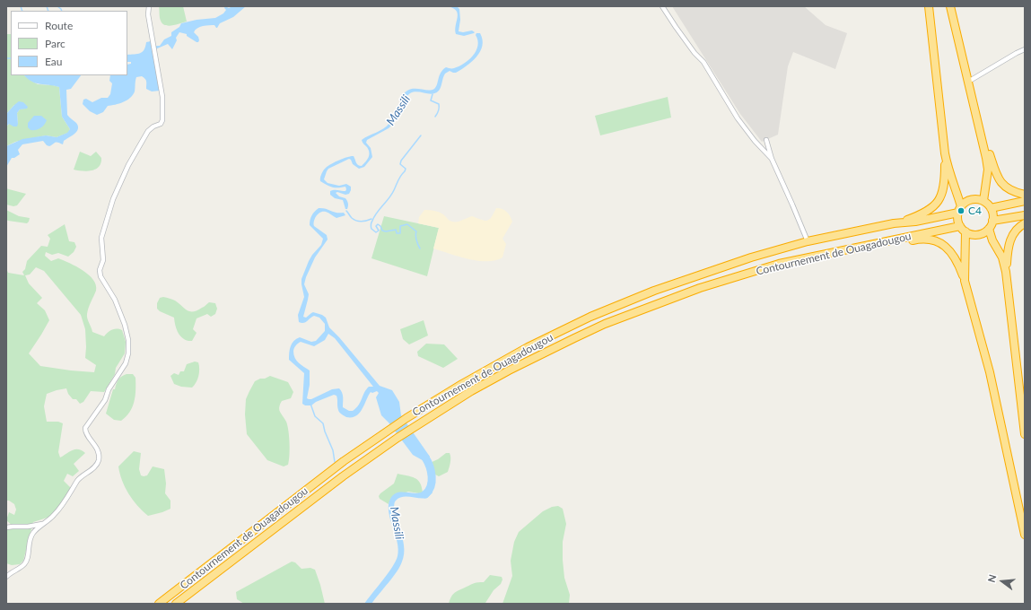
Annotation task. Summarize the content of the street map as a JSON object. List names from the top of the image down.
{
  "streets": {
    "highway": ["Contournement de Ouagadougou"]
  },
  "water": ["Massili"],
  "places": ["C4"],
  "legend": ["Route", "Parc", "Eau"],
  "north": "left"
}
